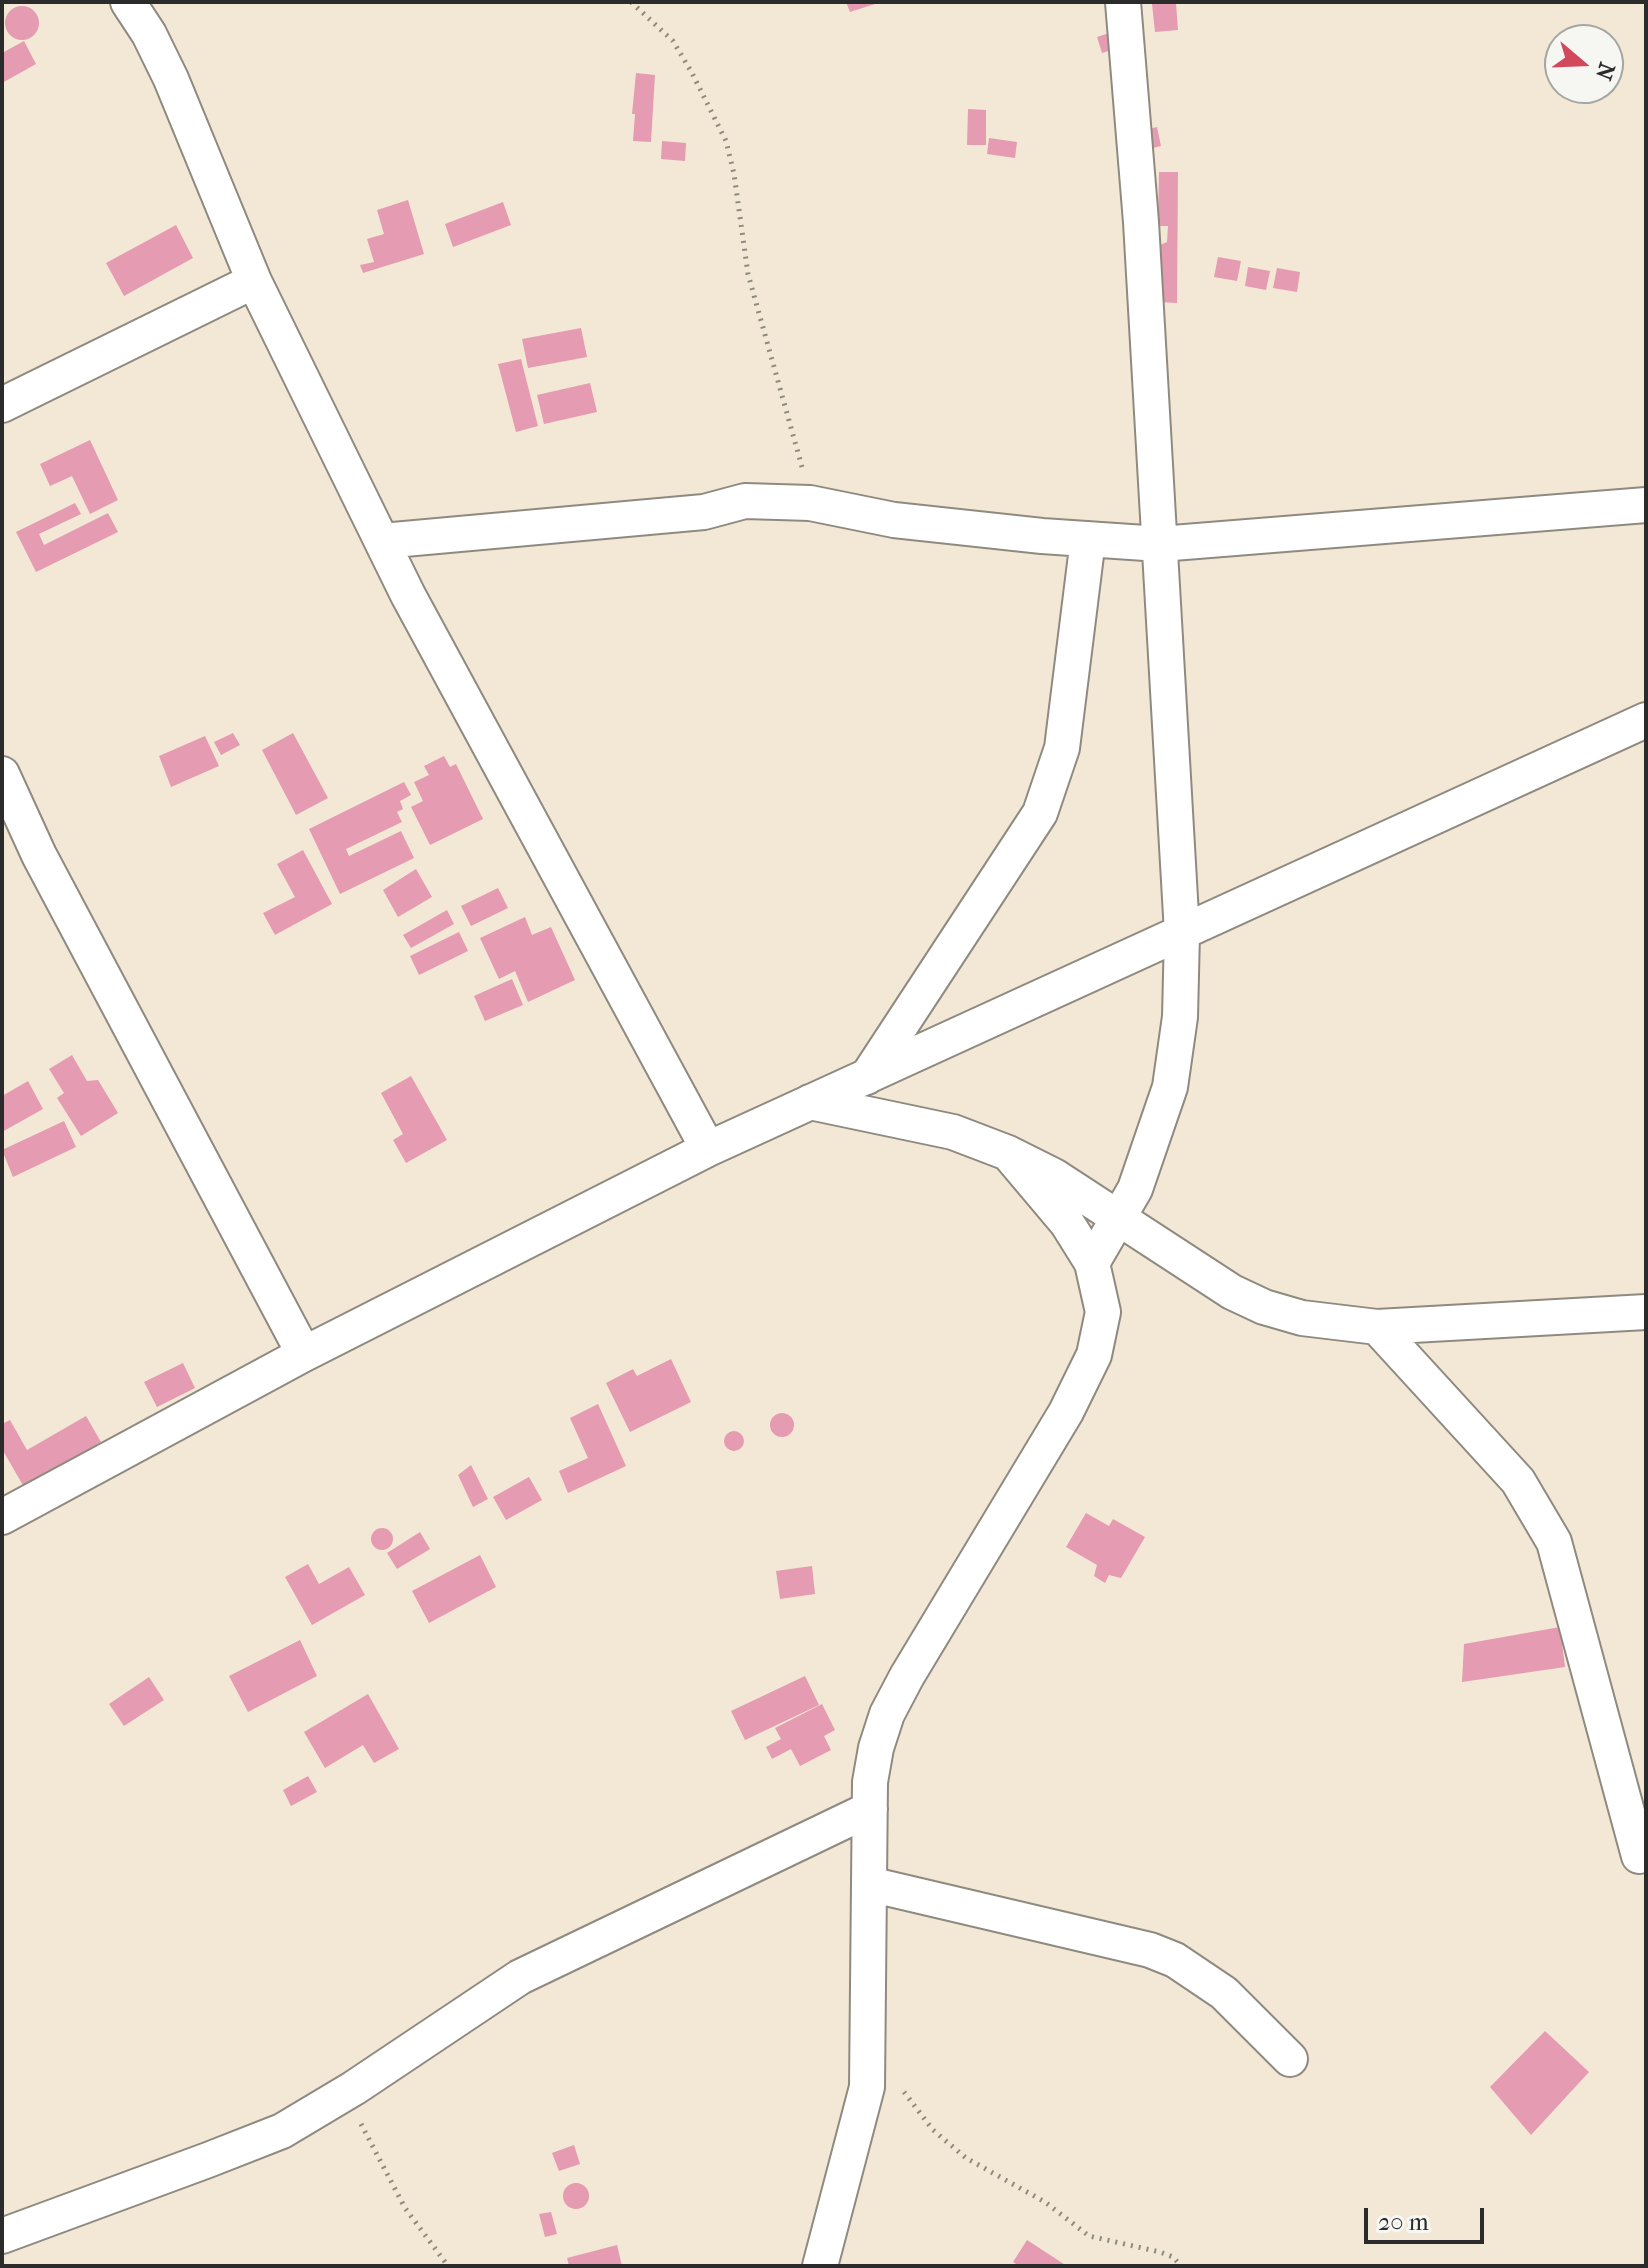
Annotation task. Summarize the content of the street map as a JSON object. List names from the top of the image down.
{
  "scale_bar": "20 m",
  "north": "right"
}
